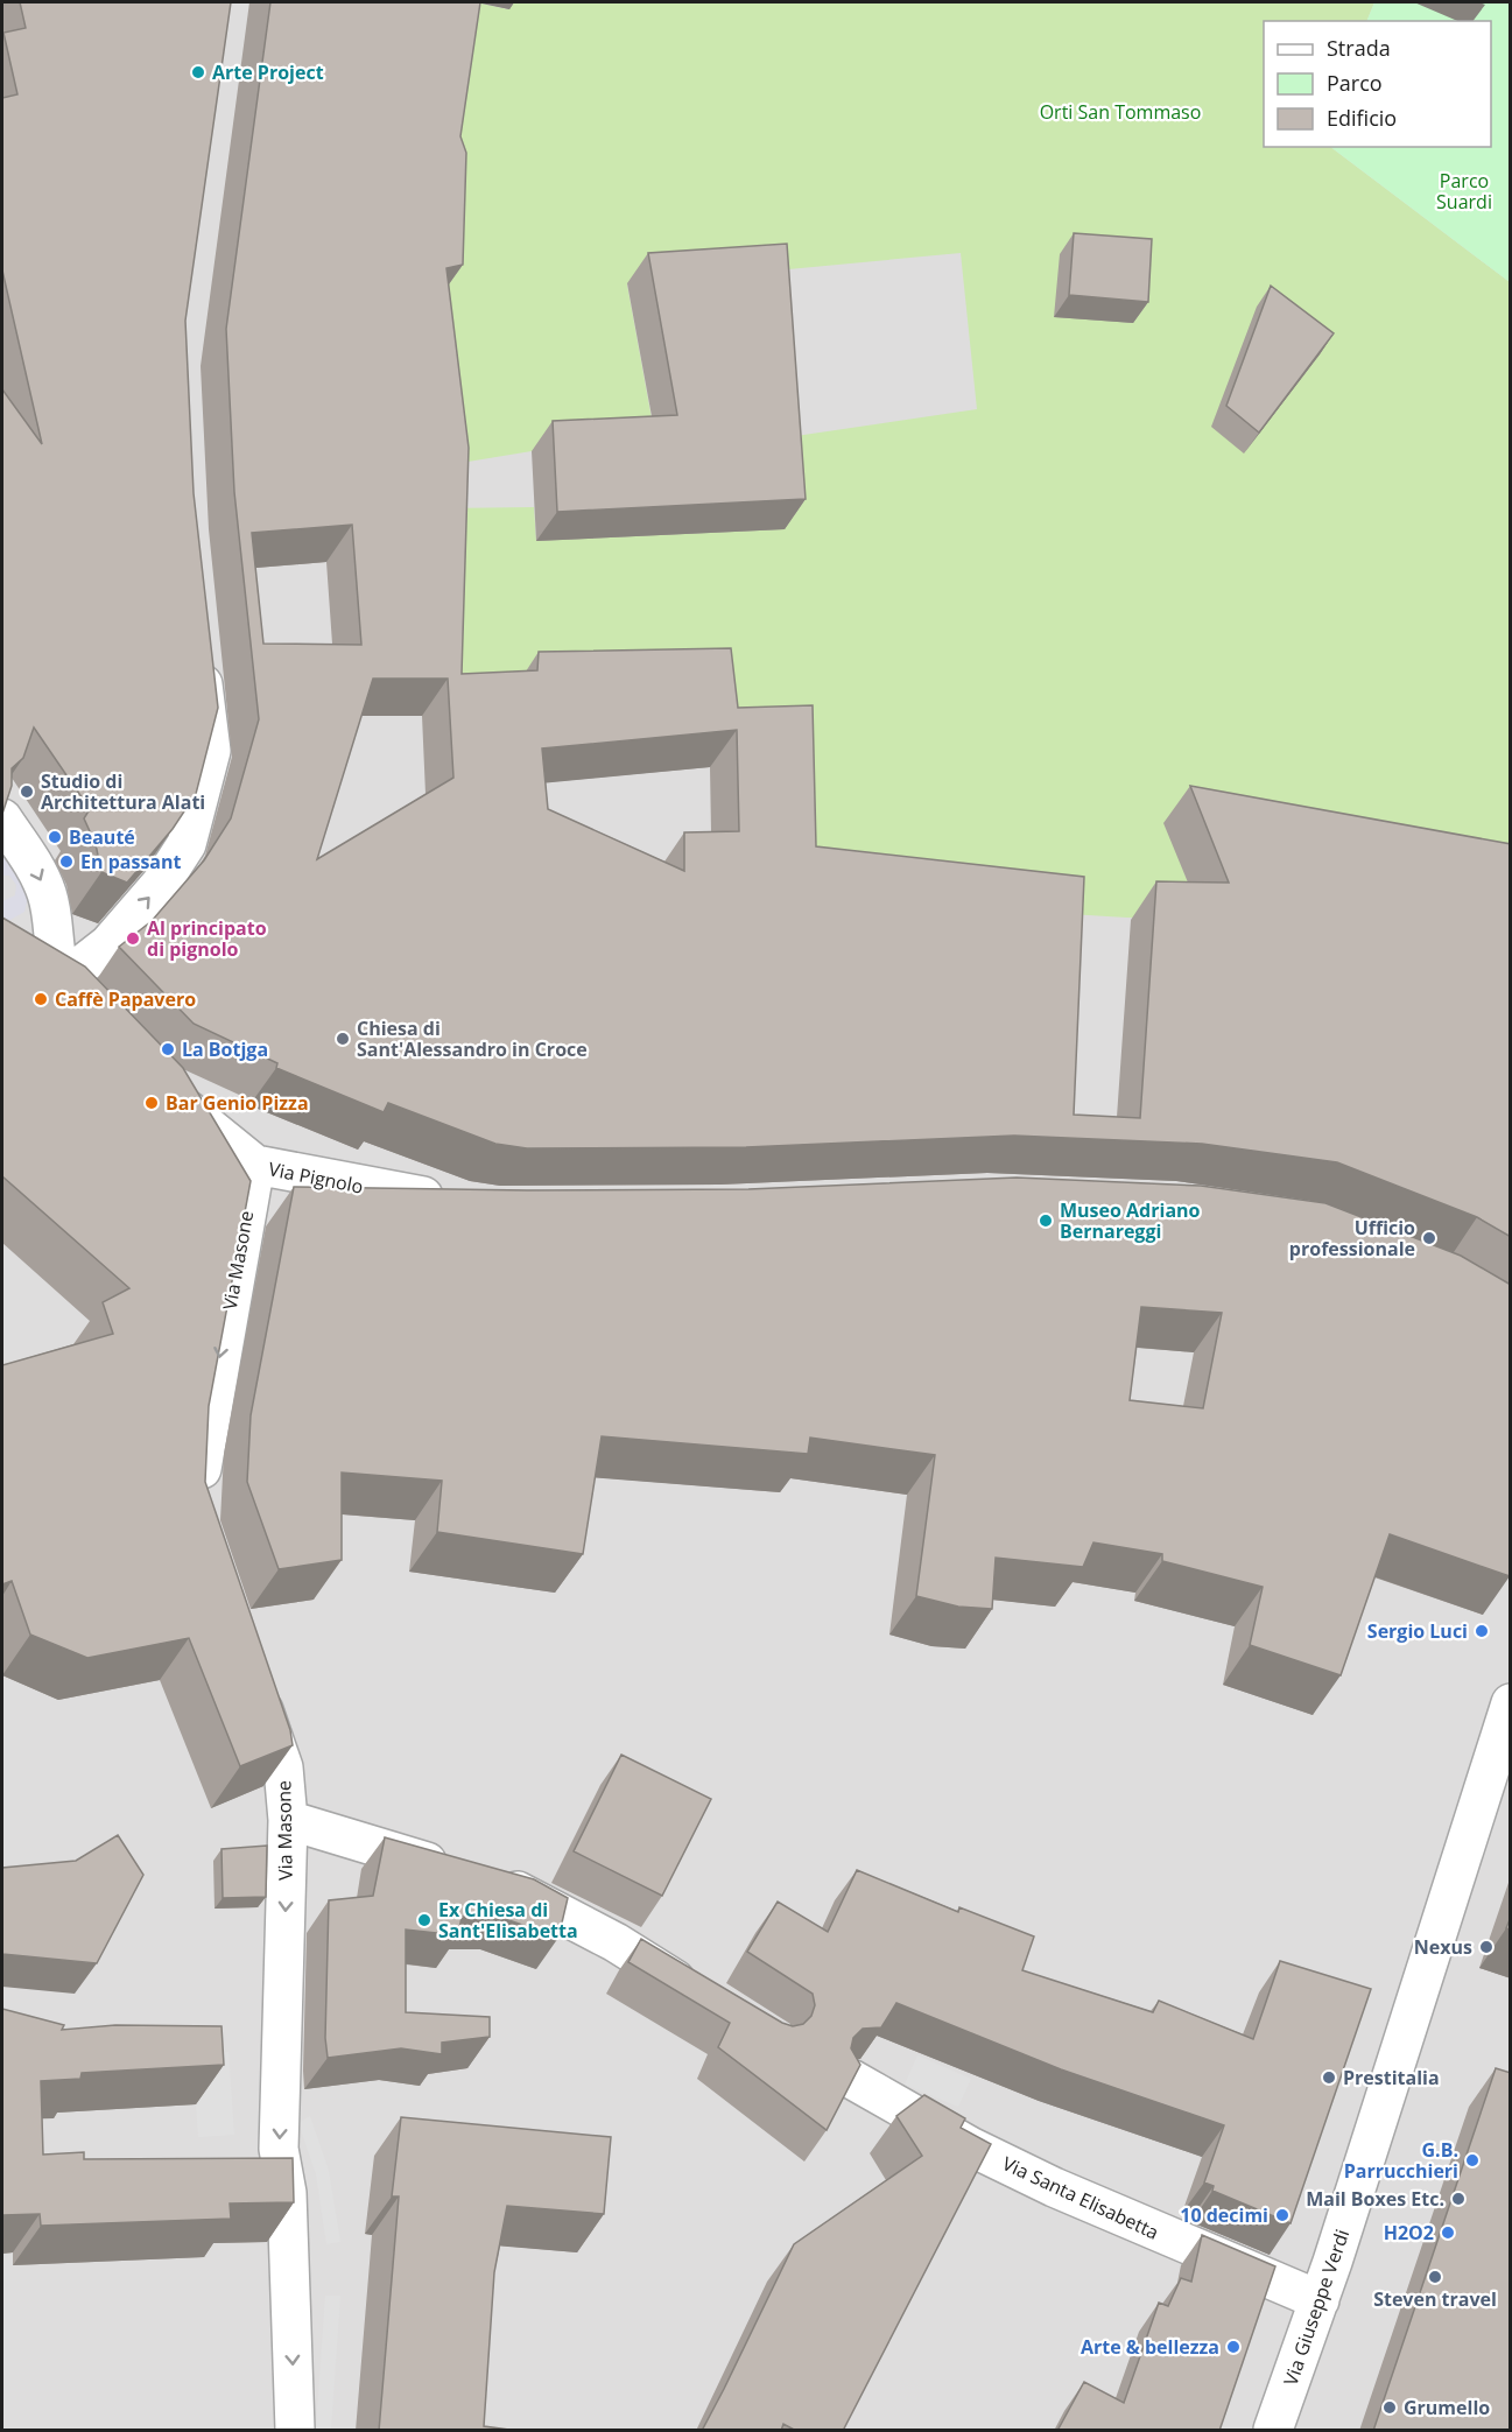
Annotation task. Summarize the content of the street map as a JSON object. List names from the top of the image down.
{
  "streets": {
    "street": [
      "Via Pignolo",
      "Via Masone",
      "Via Santa Elisabetta",
      "Via Giuseppe Verdi"
    ]
  },
  "crossings": [
    ["Via Pignolo", "Via Masone"],
    ["Via Santa Elisabetta", "Via Giuseppe Verdi"]
  ],
  "one_way": ["Via Masone"],
  "parks": ["Orti San Tommaso", "Parco Suardi"],
  "places": [
    "Arte Project",
    "Studio di Architettura Alati",
    "Beauté",
    "En passant",
    "Al principato di pignolo",
    "Caffè Papavero",
    "Chiesa di Sant'Alessandro in Croce",
    "La Botjga",
    "Bar Genio Pizza",
    "Museo Adriano Bernareggi",
    "Ufficio professionale",
    "Sergio Luci",
    "Ex Chiesa di Sant'Elisabetta",
    "Nexus",
    "Prestitalia",
    "G.B. Parrucchieri",
    "Mail Boxes Etc.",
    "10 decimi",
    "H2O2",
    "Steven travel",
    "Arte & bellezza",
    "Grumello"
  ],
  "legend": ["Strada", "Parco", "Edificio"]
}
